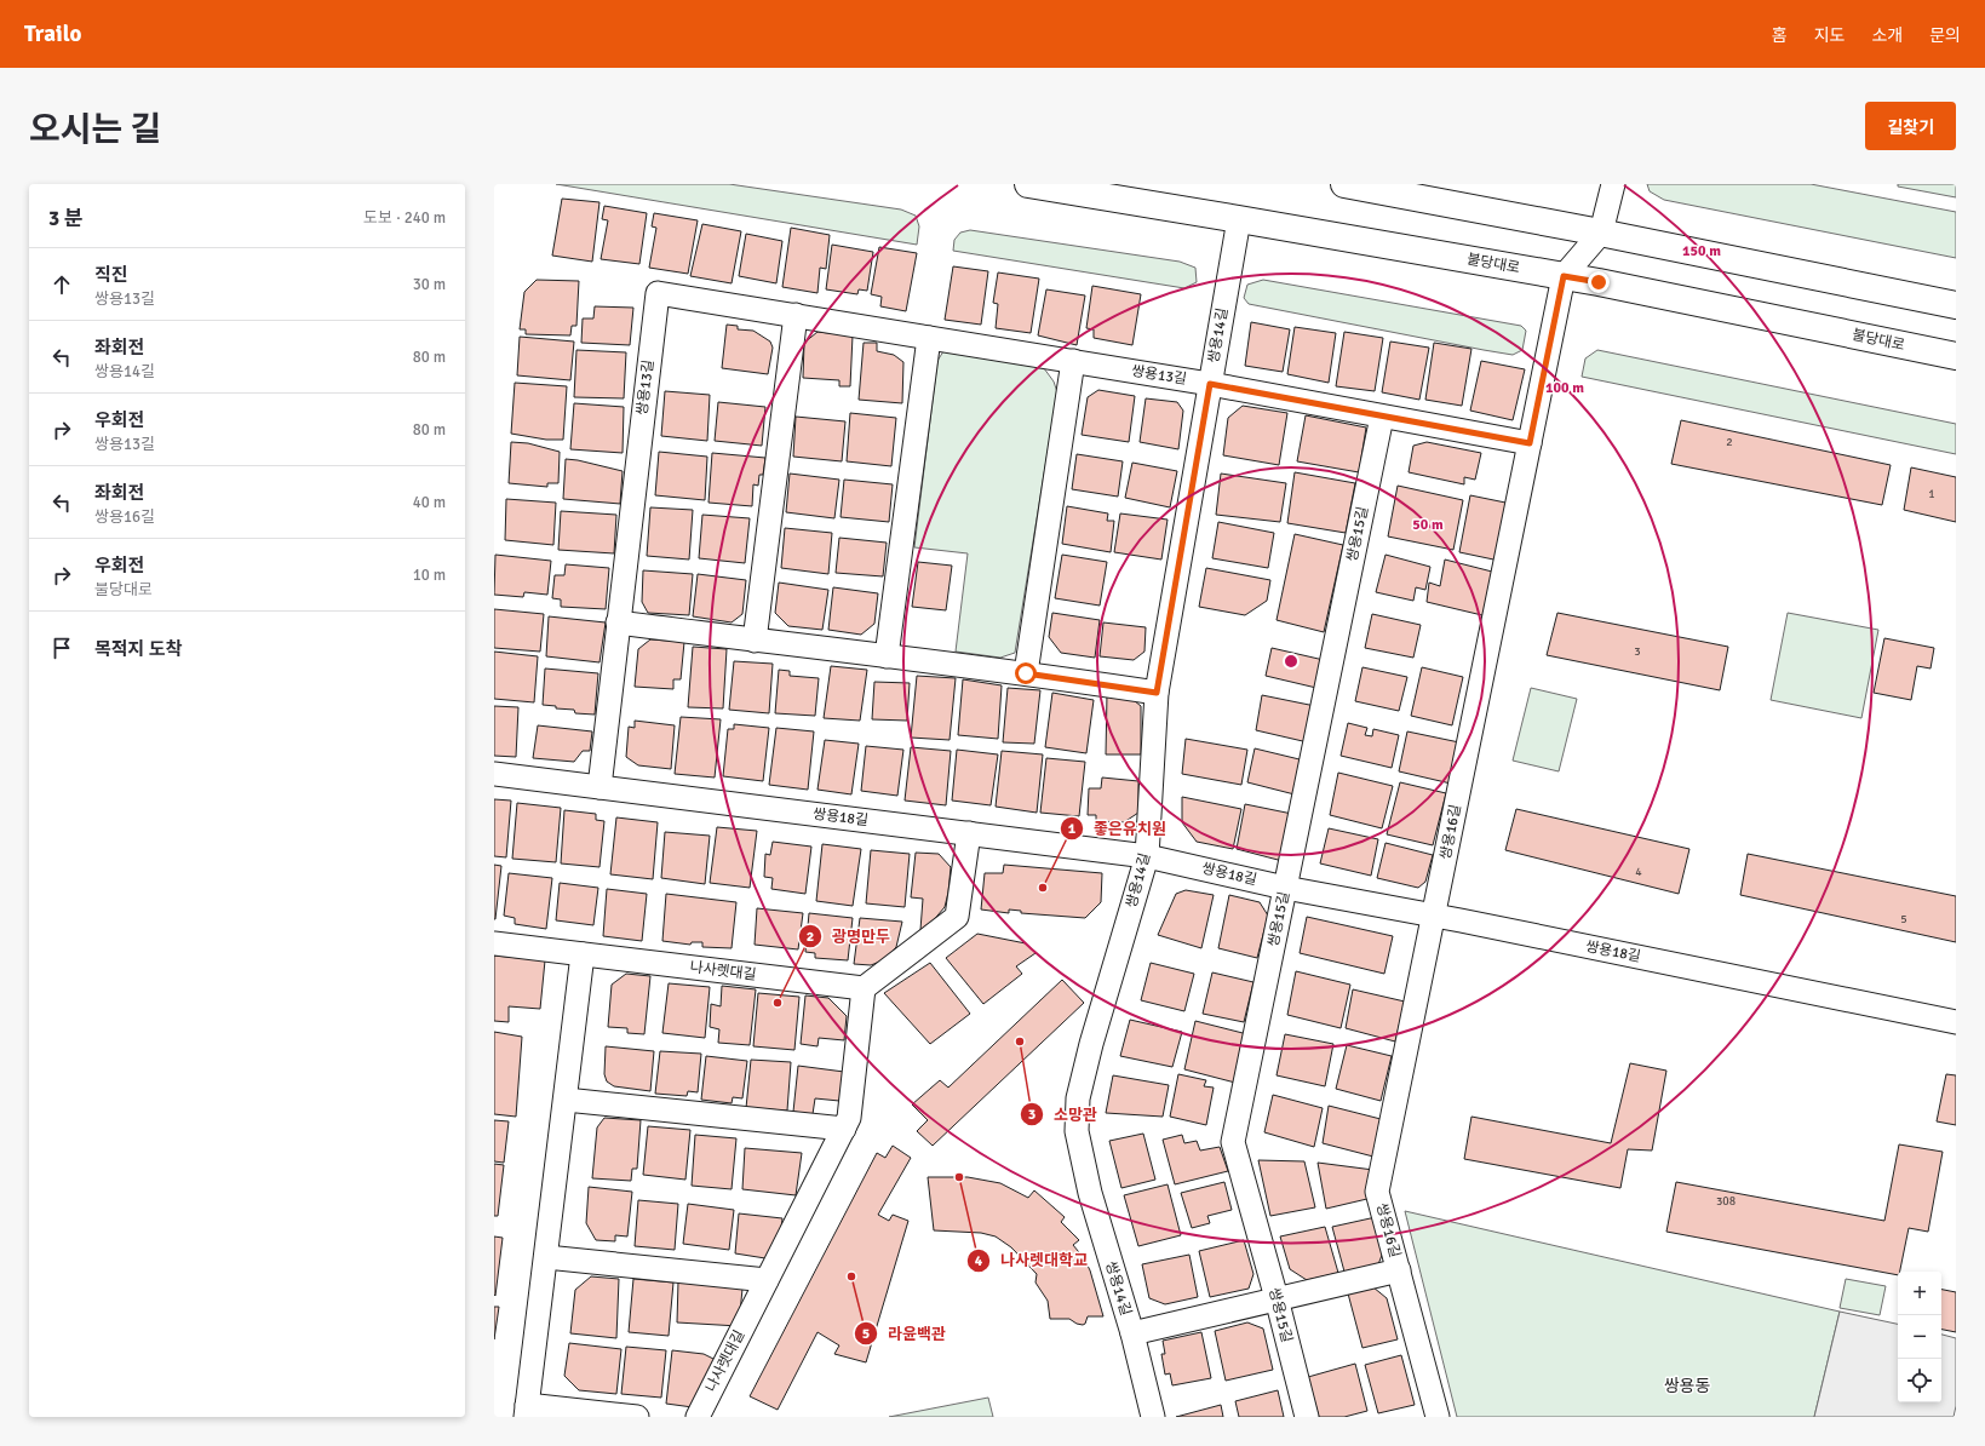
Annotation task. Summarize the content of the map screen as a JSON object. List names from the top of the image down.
{
  "streets": {
    "main road": ["불당대로"],
    "street": [
      "쌍용14길",
      "쌍용13길",
      "쌍용15길",
      "쌍용18길",
      "쌍용16길",
      "나사렛대길"
    ]
  },
  "crossings": [
    ["불당대로", "쌍용14길"],
    ["불당대로", "쌍용16길"],
    ["쌍용14길", "쌍용13길"],
    ["쌍용14길", "쌍용18길"],
    ["쌍용13길", "쌍용15길"],
    ["쌍용13길", "쌍용18길"],
    ["쌍용13길", "쌍용16길"],
    ["쌍용15길", "쌍용18길"],
    ["쌍용18길", "쌍용16길"]
  ],
  "districts": ["쌍용동"],
  "places": [
    "좋은유치원",
    "광명만두",
    "소망관",
    "나사렛대학교",
    "라윤백관"
  ],
  "house_numbers": [
    "2",
    "1",
    "3",
    "4",
    "5",
    "308"
  ],
  "page": {
    "header": "Trailo",
    "nav": [
      "홈",
      "지도",
      "소개",
      "문의"
    ],
    "title": "오시는 길",
    "buttons": "길찾기",
    "heading": ["3 분", "도보 · 240 m"],
    "list": [
      ["직진", "쌍용13길", "30 m"],
      ["좌회전", "쌍용14길", "80 m"],
      ["우회전", "쌍용13길", "80 m"],
      ["좌회전", "쌍용16길", "40 m"],
      ["우회전", "불당대로", "10 m"],
      "목적지 도착"
    ],
    "map_buttons": ["+", "−"]
  },
  "rings": ["150 m", "100 m", "50 m"]
}
